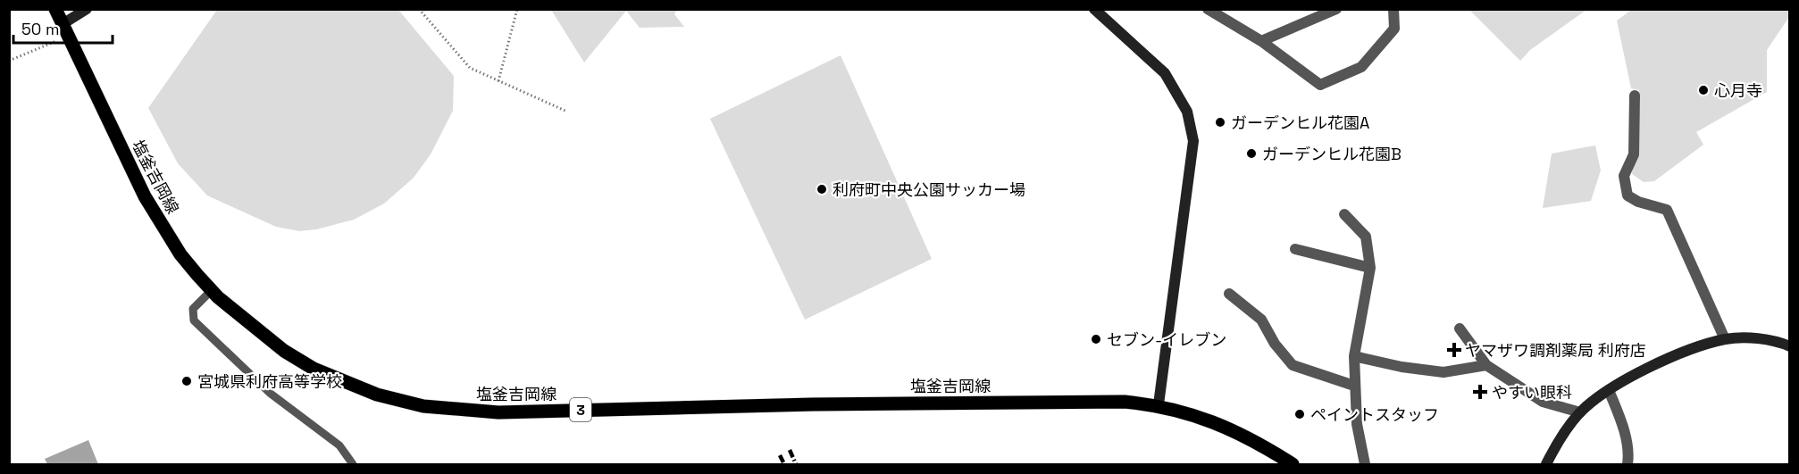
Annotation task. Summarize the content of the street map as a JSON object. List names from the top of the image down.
{
  "streets": {
    "main road": ["塩釜吉岡線", "3"]
  },
  "places": {
    "other": [
      "心月寺",
      "ガーデンヒル花園A",
      "ガーデンヒル花園B",
      "利府町中央公園サッカー場",
      "セブン-イレブン",
      "宮城県利府高等学校",
      "ペイントスタッフ"
    ],
    "health": ["ヤマザワ調剤薬局 利府店", "やすい眼科"]
  },
  "scale_bar": "50 m"
}
